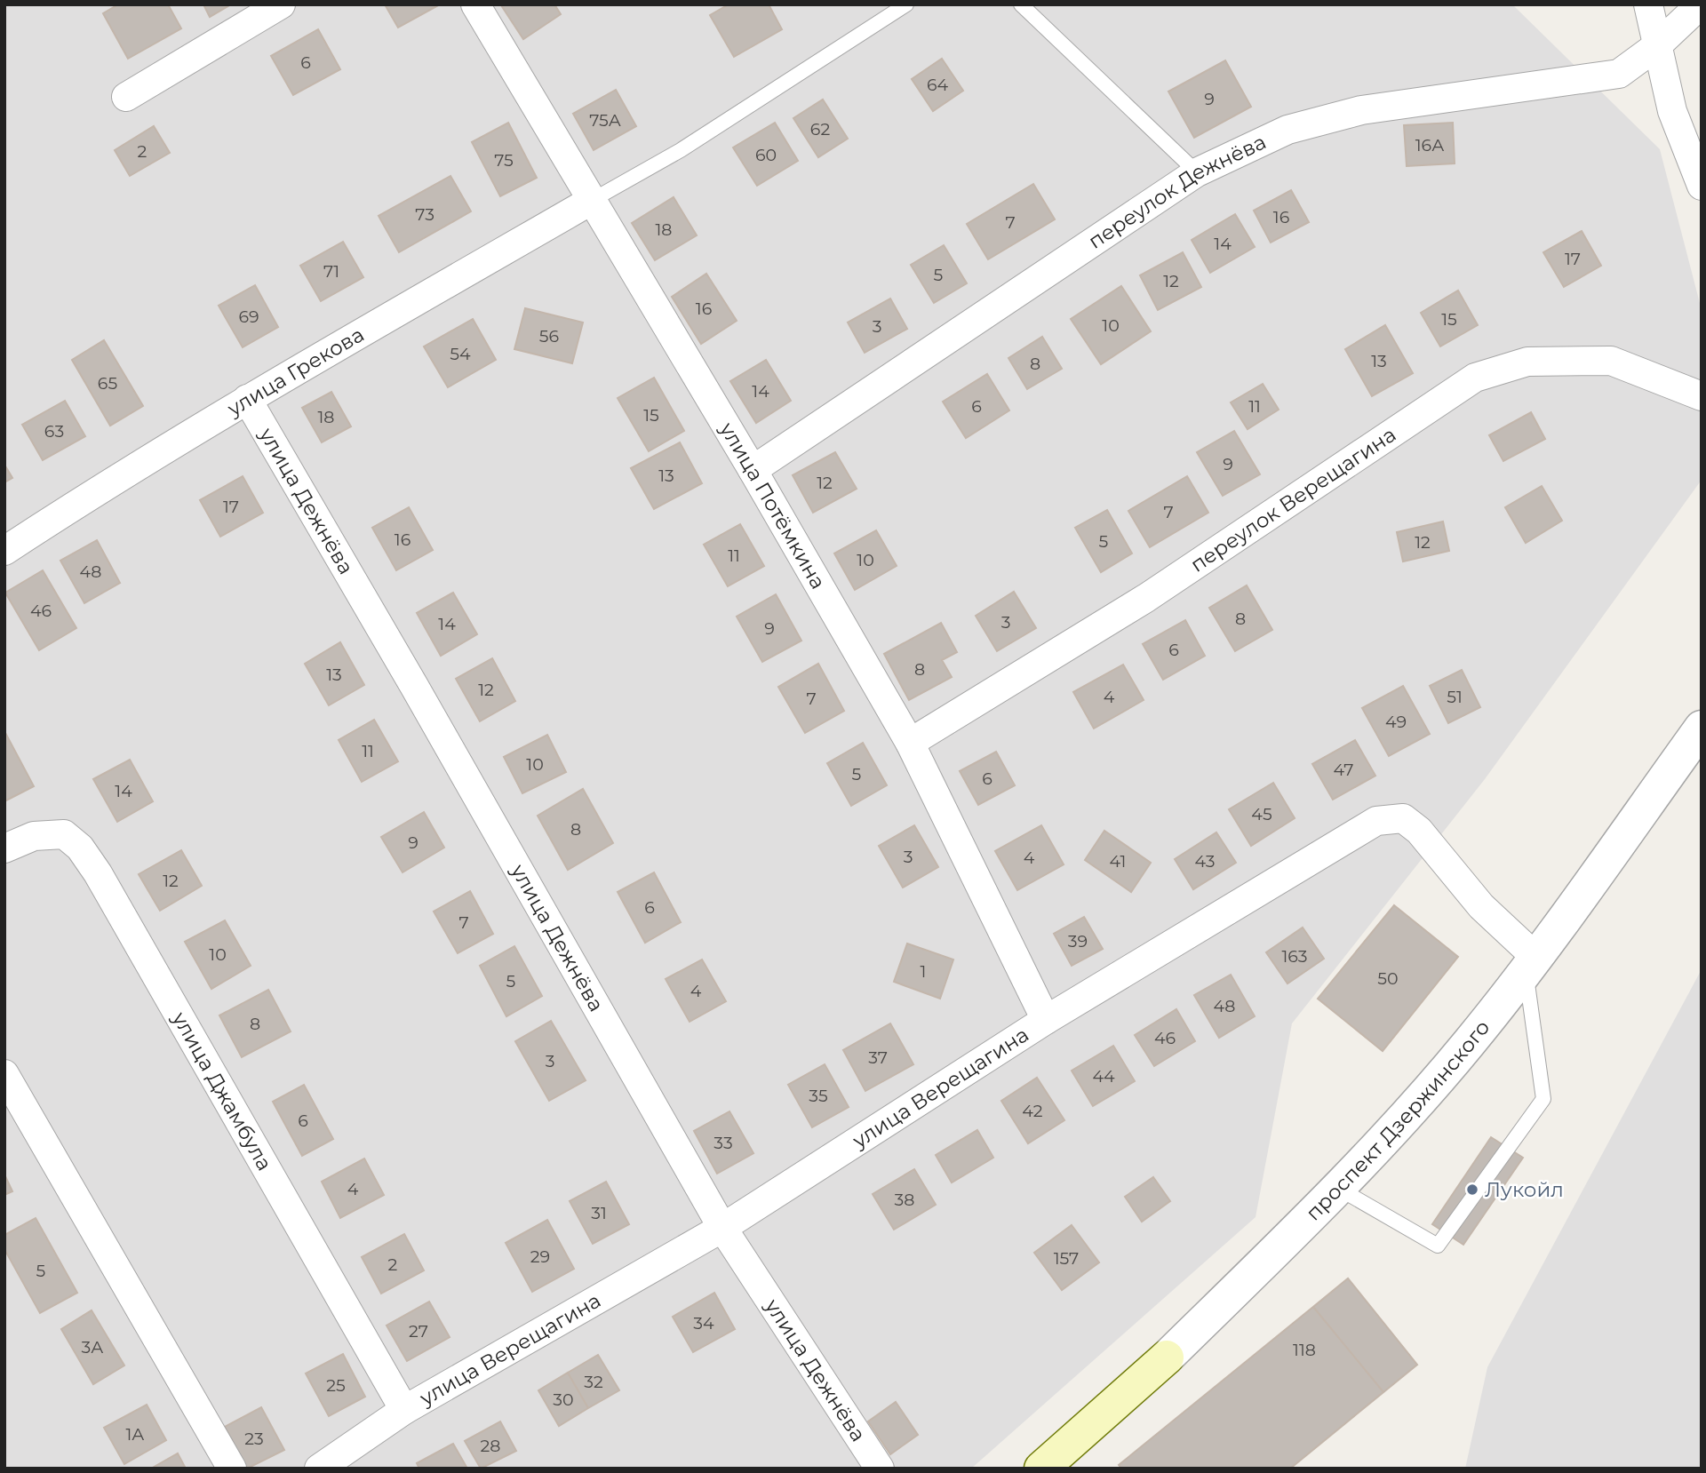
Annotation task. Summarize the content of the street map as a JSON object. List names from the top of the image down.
{
  "streets": {
    "main road": ["проспект Дзержинского"],
    "street": [
      "переулок Дежнёва",
      "улица Грекова",
      "переулок Верещагина",
      "улица Дежнёва",
      "улица Потёмкина",
      "улица Верещагина",
      "улица Джамбула"
    ]
  },
  "crossings": [
    ["переулок Дежнёва", "улица Потёмкина"],
    ["улица Грекова", "улица Дежнёва"],
    ["улица Грекова", "улица Потёмкина"],
    ["переулок Верещагина", "улица Потёмкина"],
    ["улица Дежнёва", "улица Верещагина"],
    ["улица Потёмкина", "улица Верещагина"],
    ["улица Верещагина", "улица Джамбула"],
    ["улица Верещагина", "проспект Дзержинского"]
  ],
  "places": ["Лукойл"],
  "house_numbers": [
    "6",
    "64",
    "9",
    "75А",
    "62",
    "16А",
    "2",
    "60",
    "75",
    "73",
    "16",
    "7",
    "18",
    "14",
    "17",
    "71",
    "5",
    "12",
    "16",
    "69",
    "15",
    "10",
    "3",
    "56",
    "54",
    "13",
    "8",
    "65",
    "14",
    "6",
    "11",
    "15",
    "18",
    "63",
    "9",
    "13",
    "12",
    "17",
    "7",
    "16",
    "5",
    "12",
    "11",
    "10",
    "48",
    "46",
    "8",
    "3",
    "14",
    "9",
    "6",
    "8",
    "13",
    "12",
    "4",
    "51",
    "7",
    "49",
    "11",
    "10",
    "47",
    "5",
    "6",
    "14",
    "45",
    "8",
    "9",
    "3",
    "4",
    "41",
    "43",
    "12",
    "6",
    "7",
    "39",
    "10",
    "163",
    "1",
    "50",
    "5",
    "4",
    "48",
    "8",
    "46",
    "37",
    "3",
    "44",
    "35",
    "42",
    "6",
    "33",
    "4",
    "38",
    "31",
    "29",
    "157",
    "2",
    "5",
    "34",
    "27",
    "3А",
    "118",
    "32",
    "25",
    "30",
    "1А",
    "23",
    "28"
  ]
}
